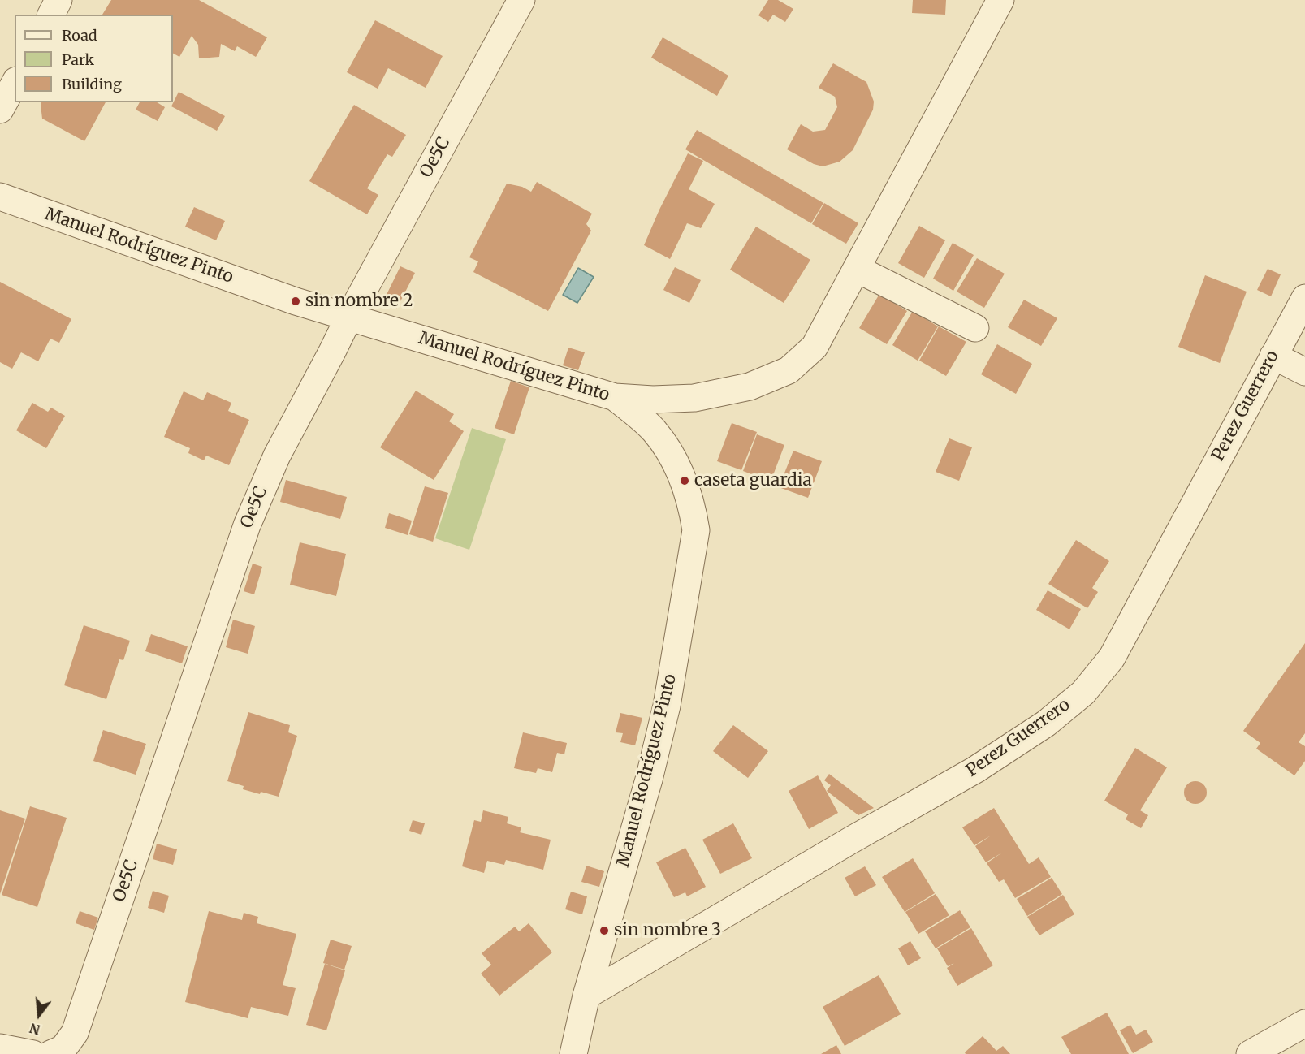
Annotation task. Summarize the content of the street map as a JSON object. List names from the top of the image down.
{
  "streets": {
    "street": ["Oe5C", "Manuel Rodríguez Pinto", "Perez Guerrero"]
  },
  "crossings": [
    ["Oe5C", "Manuel Rodríguez Pinto"],
    ["Manuel Rodríguez Pinto", "Perez Guerrero"]
  ],
  "places": ["sin nombre 2", "caseta guardia", "sin nombre 3"],
  "legend": ["Road", "Park", "Building"],
  "north": "bottom"
}
